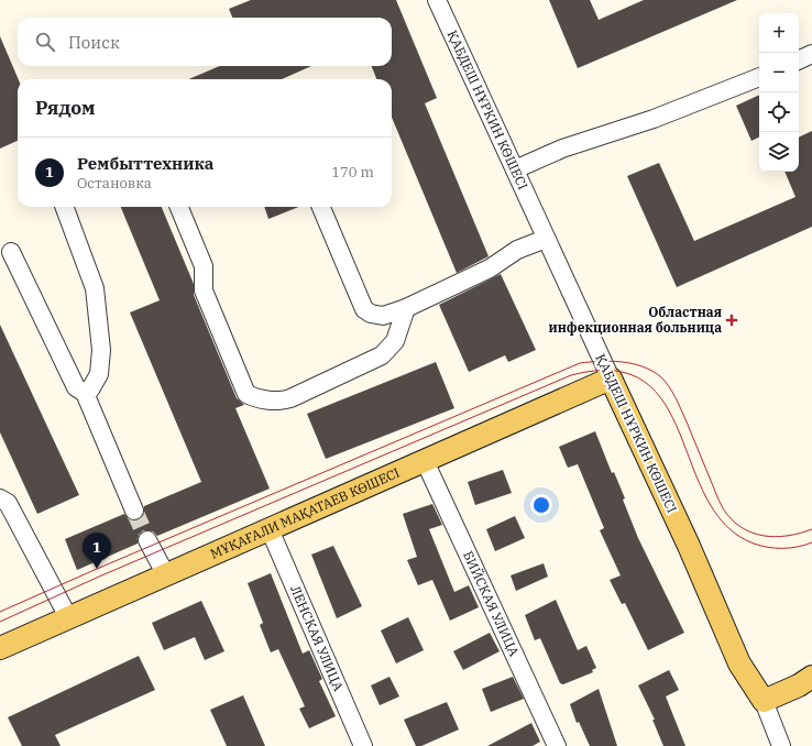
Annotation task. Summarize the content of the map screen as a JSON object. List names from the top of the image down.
{
  "streets": {
    "main road": ["ҚАБДЕШ НҰРКИН КӨШЕСІ", "МҰҚАҒАЛИ МАҚАТАЕВ КӨШЕСІ"],
    "street": ["БИЙСКАЯ УЛИЦА", "ЛЕНСКАЯ УЛИЦА"]
  },
  "crossings": [
    ["ҚАБДЕШ НҰРКИН КӨШЕСІ", "МҰҚАҒАЛИ МАҚАТАЕВ КӨШЕСІ"],
    ["МҰҚАҒАЛИ МАҚАТАЕВ КӨШЕСІ", "БИЙСКАЯ УЛИЦА"],
    ["МҰҚАҒАЛИ МАҚАТАЕВ КӨШЕСІ", "ЛЕНСКАЯ УЛИЦА"]
  ],
  "places": {
    "health": ["Областная инфекционная больница"]
  },
  "page": {
    "map_buttons": ["+", "−"],
    "search": "Поиск",
    "heading": "Рядом",
    "list": [
      {
        "mark": "1",
        "name": "Рембыттехника",
        "note": "Остановка",
        "value": "170 m"
      }
    ],
    "pins": "1"
  }
}
